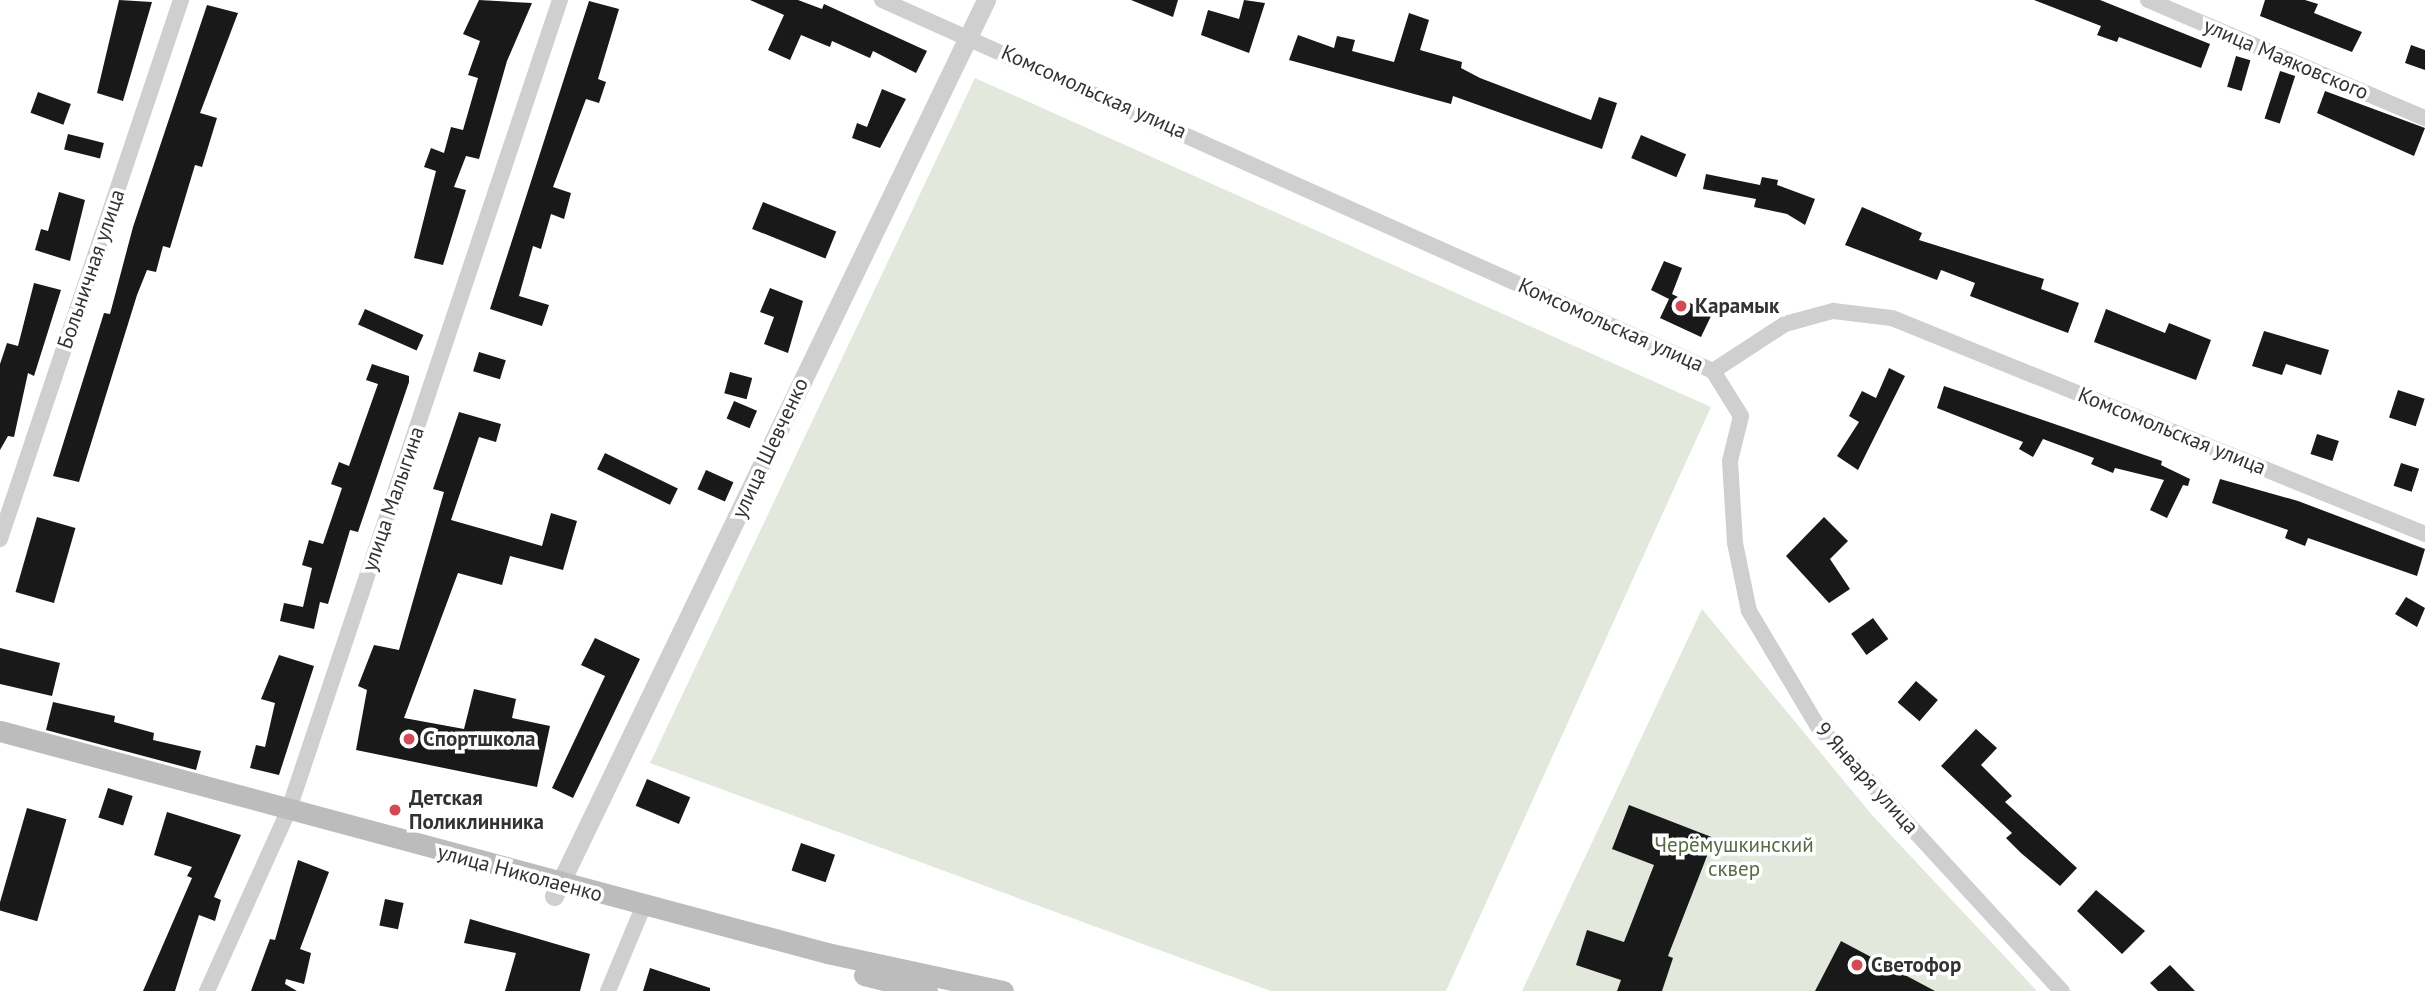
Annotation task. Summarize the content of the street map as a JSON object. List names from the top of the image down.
{
  "streets": {
    "main road": ["улица Николаенко"],
    "street": [
      "улица Маяковского",
      "Комсомольская улица",
      "Больничная улица",
      "улица Шевченко",
      "улица Малыгина",
      "9 Января улица"
    ]
  },
  "crossings": [
    ["Комсомольская улица", "улица Шевченко"],
    ["Комсомольская улица", "9 Января улица"],
    ["улица Шевченко", "улица Николаенко"],
    ["улица Малыгина", "улица Николаенко"]
  ],
  "parks": ["Черёмушкинский сквер"],
  "places": [
    "Карамык",
    "Спортшкола",
    "Детская Поликлинника",
    "Светофор"
  ]
}
